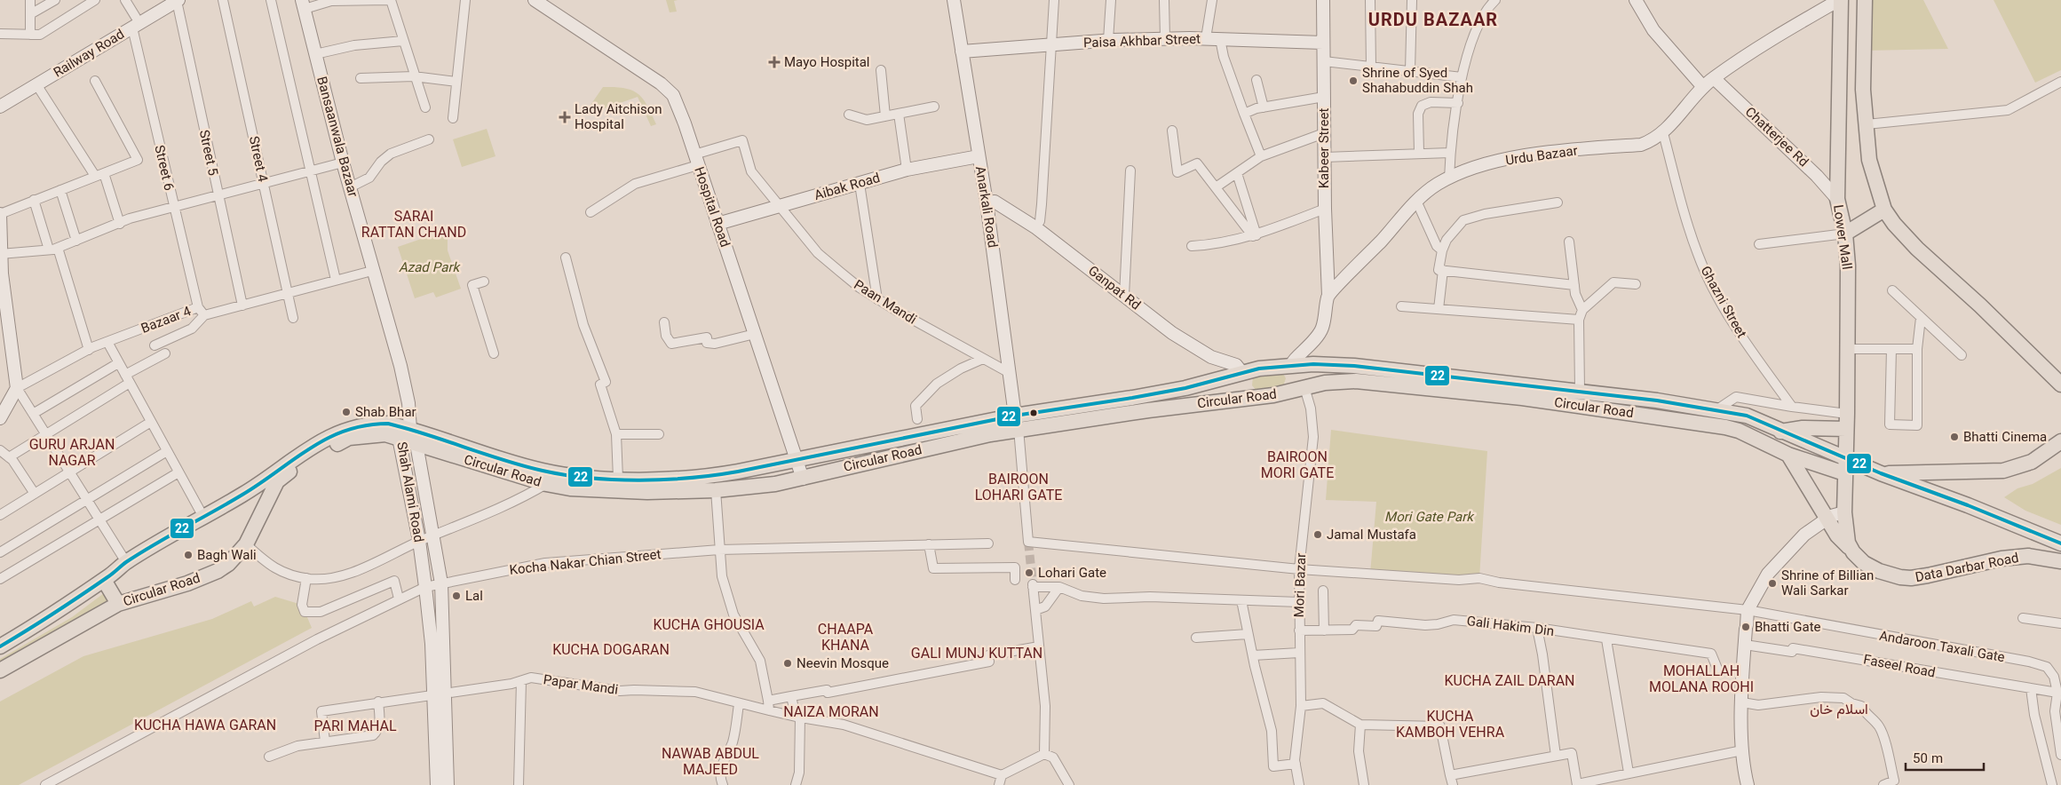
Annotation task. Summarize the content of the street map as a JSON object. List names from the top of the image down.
{
  "streets": {
    "main road": ["Lower Mall", "Circular Road", "Data Darbar Road"],
    "street": [
      "Paisa Akhbar Street",
      "Railway Road",
      "Bansaanwala Bazaar",
      "Chatterjee Rd",
      "Kabeer Street",
      "Street 5",
      "Urdu Bazaar",
      "Street 4",
      "Street 6",
      "Aibak Road",
      "Hospital Road",
      "Anarkali Road",
      "Ganpat Rd",
      "Paan Mandi",
      "Ghazni Street",
      "Bazaar 4",
      "Shah Alami Road",
      "Kocha Nakar Chian Street",
      "Mori Bazar",
      "Gali Hakim Din",
      "Andaroon Taxali Gate",
      "Faseel Road",
      "Papar Mandi"
    ]
  },
  "crossings": [
    ["Paisa Akhbar Street", "Kabeer Street"],
    ["Paisa Akhbar Street", "Anarkali Road"],
    ["Railway Road", "Street 5"],
    ["Railway Road", "Street 6"],
    ["Bansaanwala Bazaar", "Bazaar 4"],
    ["Bansaanwala Bazaar", "Circular Road"],
    ["Bansaanwala Bazaar", "Shah Alami Road"],
    ["Chatterjee Rd", "Urdu Bazaar"],
    ["Chatterjee Rd", "Lower Mall"],
    ["Kabeer Street", "Urdu Bazaar"],
    ["Street 5", "Bazaar 4"],
    ["Urdu Bazaar", "Lower Mall"],
    ["Urdu Bazaar", "Ghazni Street"],
    ["Street 4", "Bazaar 4"],
    ["Street 6", "Bazaar 4"],
    ["Aibak Road", "Hospital Road"],
    ["Aibak Road", "Anarkali Road"],
    ["Aibak Road", "Paan Mandi"],
    ["Hospital Road", "Paan Mandi"],
    ["Hospital Road", "Circular Road"],
    ["Anarkali Road", "Ganpat Rd"],
    ["Anarkali Road", "Paan Mandi"],
    ["Anarkali Road", "Circular Road"],
    ["Lower Mall", "Circular Road"],
    ["Ganpat Rd", "Circular Road"],
    ["Circular Road", "Shah Alami Road"],
    ["Circular Road", "Data Darbar Road"],
    ["Circular Road", "Mori Bazar"],
    ["Shah Alami Road", "Kocha Nakar Chian Street"],
    ["Shah Alami Road", "Papar Mandi"],
    ["Mori Bazar", "Gali Hakim Din"],
    ["Andaroon Taxali Gate", "Faseel Road"]
  ],
  "districts": [
    "URDU BAZAAR",
    "SARAI RATTAN CHAND",
    "GURU ARJAN NAGAR",
    "BAIROON MORI GATE",
    "BAIROON LOHARI GATE",
    "KUCHA GHOUSIA",
    "CHAAPA KHANA",
    "KUCHA DOGARAN",
    "GALI MUNJ KUTTAN",
    "MOHALLAH MOLANA ROOHI",
    "KUCHA ZAIL DARAN",
    "اسلام خان",
    "NAIZA MORAN",
    "KUCHA KAMBOH VEHRA",
    "KUCHA HAWA GARAN",
    "PARI MAHAL",
    "NAWAB ABDUL MAJEED"
  ],
  "parks": ["Azad Park", "Mori Gate Park"],
  "places": {
    "health": ["Mayo Hospital", "Lady Aitchison Hospital"],
    "other": [
      "Shrine of Syed Shahabuddin Shah",
      "Shab Bhar",
      "Bhatti Cinema",
      "Jamal Mustafa",
      "Bagh Wali",
      "Lohari Gate",
      "Shrine of Billian Wali Sarkar",
      "Lal",
      "Bhatti Gate",
      "Neevin Mosque"
    ]
  },
  "lines": ["transit line 22"],
  "scale_bar": "50 m"
}
